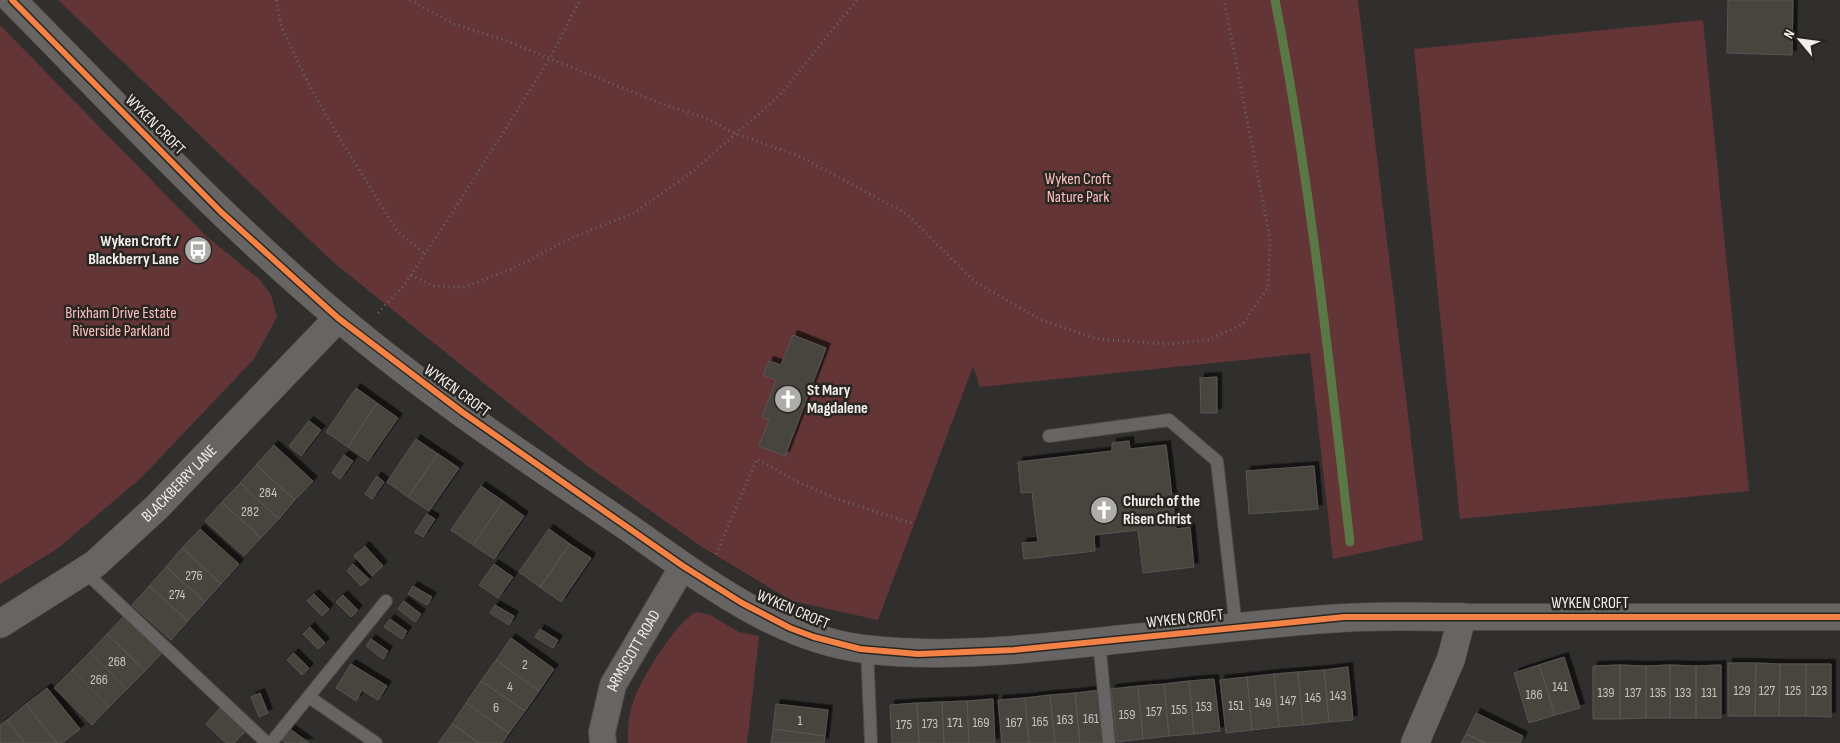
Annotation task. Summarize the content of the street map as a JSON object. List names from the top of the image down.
{
  "streets": {
    "street": ["WYKEN CROFT", "BLACKBERRY LANE", "ARMSCOTT ROAD"]
  },
  "crossings": [
    ["WYKEN CROFT", "BLACKBERRY LANE"],
    ["WYKEN CROFT", "ARMSCOTT ROAD"]
  ],
  "parks": ["Wyken Croft Nature Park", "Brixham Drive Estate Riverside Parkland"],
  "places": {
    "bus stop": ["Wyken Croft / Blackberry Lane"],
    "church": ["St Mary Magdalene", "Church of the Risen Christ"]
  },
  "house_numbers": [
    "284",
    "282",
    "276",
    "274",
    "268",
    "2",
    "266",
    "4",
    "141",
    "129",
    "127",
    "125",
    "123",
    "139",
    "137",
    "135",
    "133",
    "131",
    "186",
    "143",
    "145",
    "147",
    "149",
    "151",
    "153",
    "6",
    "155",
    "157",
    "159",
    "161",
    "163",
    "1",
    "165",
    "171",
    "169",
    "167",
    "173",
    "175"
  ],
  "north": "top left"
}
